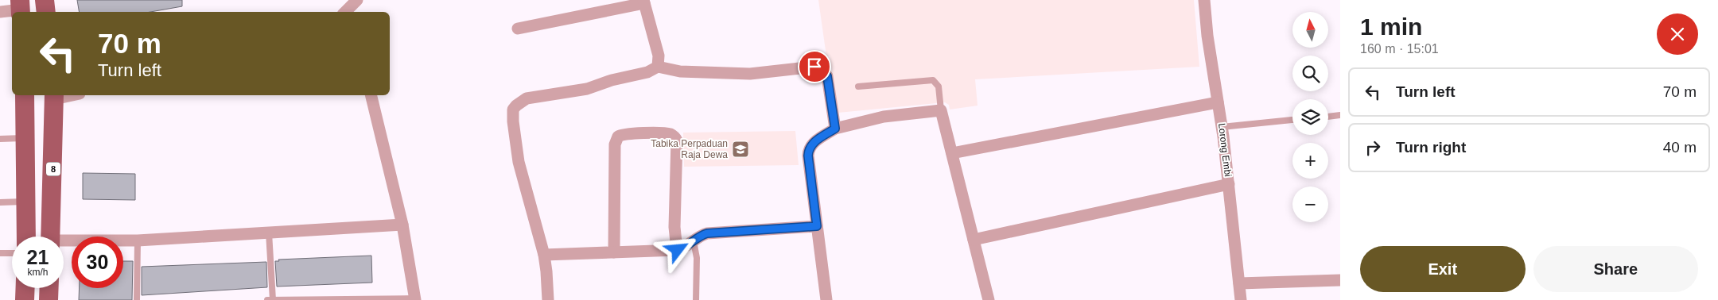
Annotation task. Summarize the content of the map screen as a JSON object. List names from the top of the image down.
{
  "streets": {
    "main road": ["8"],
    "street": ["Lorong Embi"]
  },
  "places": {
    "school or university": ["Tabika Perpaduan Raja Dewa"]
  },
  "north": "top",
  "page": {
    "heading": ["1 min", "160 m · 15:01"],
    "map_buttons": ["+", "−"],
    "turn": ["70 m", "Turn left"],
    "list": [
      {
        "name": "Turn left",
        "value": "70 m"
      },
      {
        "name": "Turn right",
        "value": "40 m"
      }
    ],
    "speed": "21 km/h",
    "limit": "30",
    "buttons": ["Exit", "Share"]
  }
}
